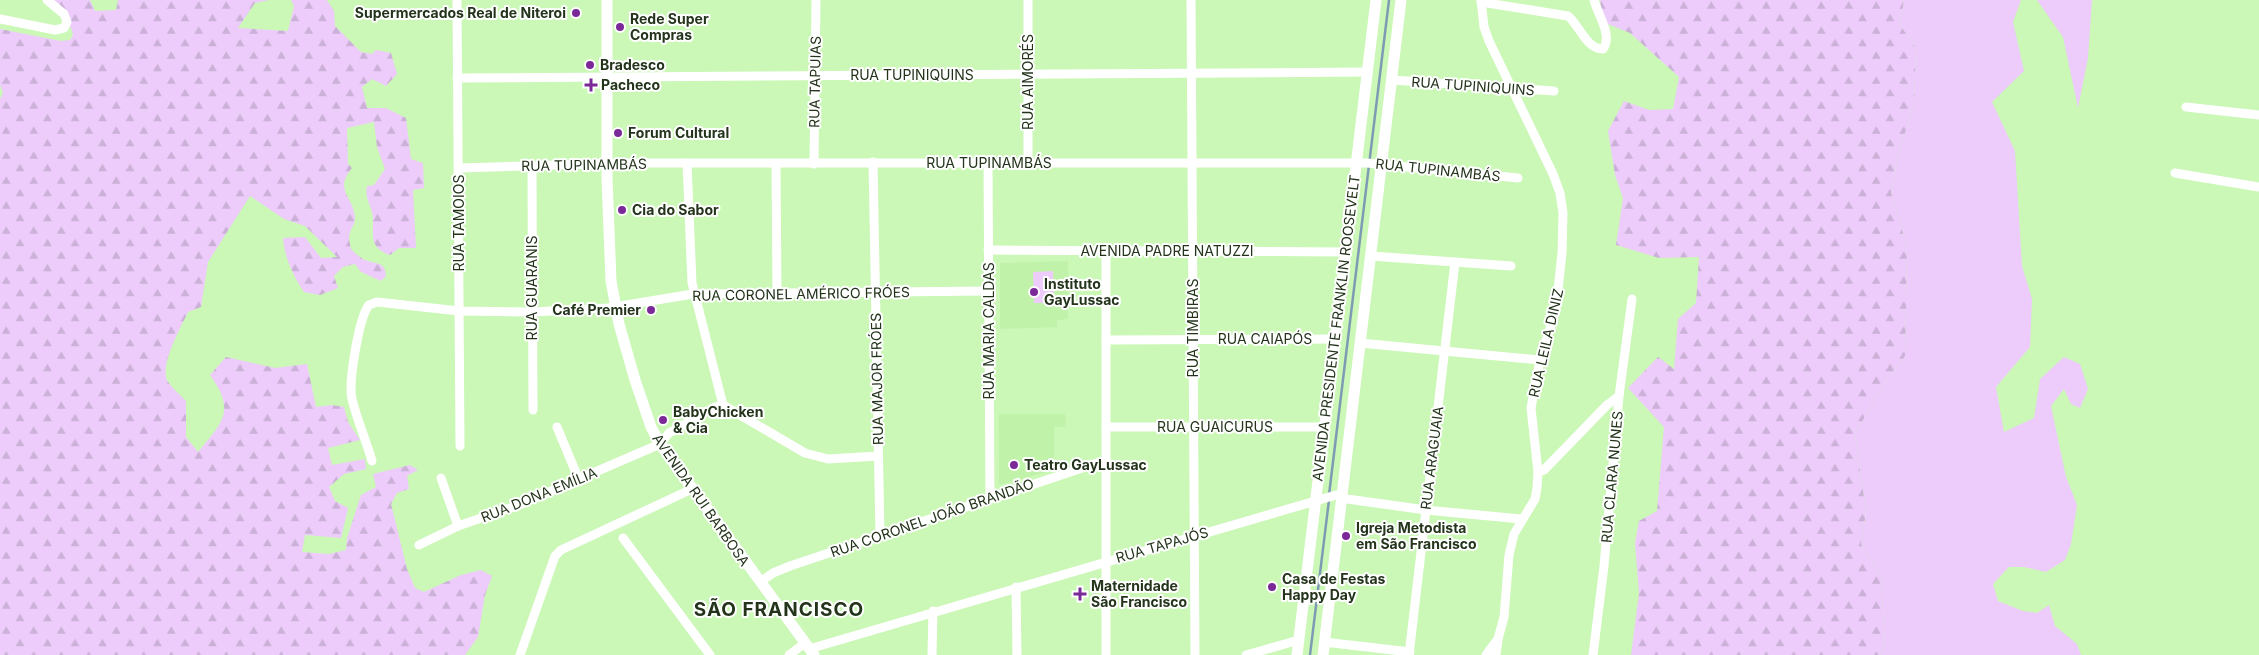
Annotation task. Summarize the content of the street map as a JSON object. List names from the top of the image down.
{
  "streets": {
    "main road": ["AVENIDA PRESIDENTE FRANKLIN ROOSEVELT", "AVENIDA RUI BARBOSA"],
    "street": [
      "RUA TUPINIQUINS",
      "RUA TAPUIAS",
      "RUA AIMORÉS",
      "RUA TUPINAMBÁS",
      "RUA TAMOIOS",
      "AVENIDA PADRE NATUZZI",
      "RUA GUARANIS",
      "RUA CORONEL AMÉRICO FRÓES",
      "RUA TIMBIRAS",
      "RUA MARIA CALDAS",
      "RUA CAIAPÓS",
      "RUA LEILA DINIZ",
      "RUA MAJOR FRÓES",
      "RUA GUAICURUS",
      "RUA ARAGUAIA",
      "RUA CLARA NUNES",
      "RUA DONA EMÍLIA",
      "RUA CORONEL JOÃO BRANDÃO",
      "RUA TAPAJÓS"
    ]
  },
  "crossings": [
    ["RUA TUPINIQUINS", "RUA TAPUIAS"],
    ["RUA TUPINIQUINS", "RUA AIMORÉS"],
    ["RUA TUPINIQUINS", "RUA TAMOIOS"],
    ["RUA TUPINIQUINS", "RUA TIMBIRAS"],
    ["RUA TUPINIQUINS", "AVENIDA PRESIDENTE FRANKLIN ROOSEVELT"],
    ["RUA TUPINIQUINS", "RUA LEILA DINIZ"],
    ["RUA TUPINIQUINS", "AVENIDA RUI BARBOSA"],
    ["RUA TAPUIAS", "RUA TUPINAMBÁS"],
    ["RUA AIMORÉS", "RUA TUPINAMBÁS"],
    ["RUA TUPINAMBÁS", "RUA TAMOIOS"],
    ["RUA TUPINAMBÁS", "RUA GUARANIS"],
    ["RUA TUPINAMBÁS", "RUA TIMBIRAS"],
    ["RUA TUPINAMBÁS", "AVENIDA PRESIDENTE FRANKLIN ROOSEVELT"],
    ["RUA TUPINAMBÁS", "RUA MARIA CALDAS"],
    ["RUA TUPINAMBÁS", "RUA MAJOR FRÓES"],
    ["RUA TUPINAMBÁS", "AVENIDA RUI BARBOSA"],
    ["RUA TAMOIOS", "RUA CORONEL AMÉRICO FRÓES"],
    ["AVENIDA PADRE NATUZZI", "RUA TIMBIRAS"],
    ["AVENIDA PADRE NATUZZI", "AVENIDA PRESIDENTE FRANKLIN ROOSEVELT"],
    ["AVENIDA PADRE NATUZZI", "RUA MARIA CALDAS"],
    ["RUA GUARANIS", "RUA CORONEL AMÉRICO FRÓES"],
    ["RUA CORONEL AMÉRICO FRÓES", "RUA MARIA CALDAS"],
    ["RUA CORONEL AMÉRICO FRÓES", "RUA MAJOR FRÓES"],
    ["RUA CORONEL AMÉRICO FRÓES", "AVENIDA RUI BARBOSA"],
    ["RUA TIMBIRAS", "RUA CAIAPÓS"],
    ["RUA TIMBIRAS", "RUA GUAICURUS"],
    ["RUA TIMBIRAS", "RUA TAPAJÓS"],
    ["AVENIDA PRESIDENTE FRANKLIN ROOSEVELT", "RUA CAIAPÓS"],
    ["AVENIDA PRESIDENTE FRANKLIN ROOSEVELT", "RUA GUAICURUS"],
    ["AVENIDA PRESIDENTE FRANKLIN ROOSEVELT", "RUA TAPAJÓS"],
    ["RUA MARIA CALDAS", "RUA CORONEL JOÃO BRANDÃO"],
    ["RUA LEILA DINIZ", "RUA TAPAJÓS"],
    ["RUA MAJOR FRÓES", "RUA CORONEL JOÃO BRANDÃO"],
    ["RUA ARAGUAIA", "RUA TAPAJÓS"],
    ["RUA DONA EMÍLIA", "AVENIDA RUI BARBOSA"],
    ["AVENIDA RUI BARBOSA", "RUA CORONEL JOÃO BRANDÃO"],
    ["AVENIDA RUI BARBOSA", "RUA TAPAJÓS"]
  ],
  "districts": ["SÃO FRANCISCO"],
  "places": {
    "other": [
      "Supermercados Real de Niteroi",
      "Rede Super Compras",
      "Bradesco",
      "Forum Cultural",
      "Cia do Sabor",
      "Instituto GayLussac",
      "Café Premier",
      "BabyChicken & Cia",
      "Teatro GayLussac",
      "Igreja Metodista em São Francisco",
      "Casa de Festas Happy Day"
    ],
    "health": ["Pacheco", "Maternidade São Francisco"]
  }
}
